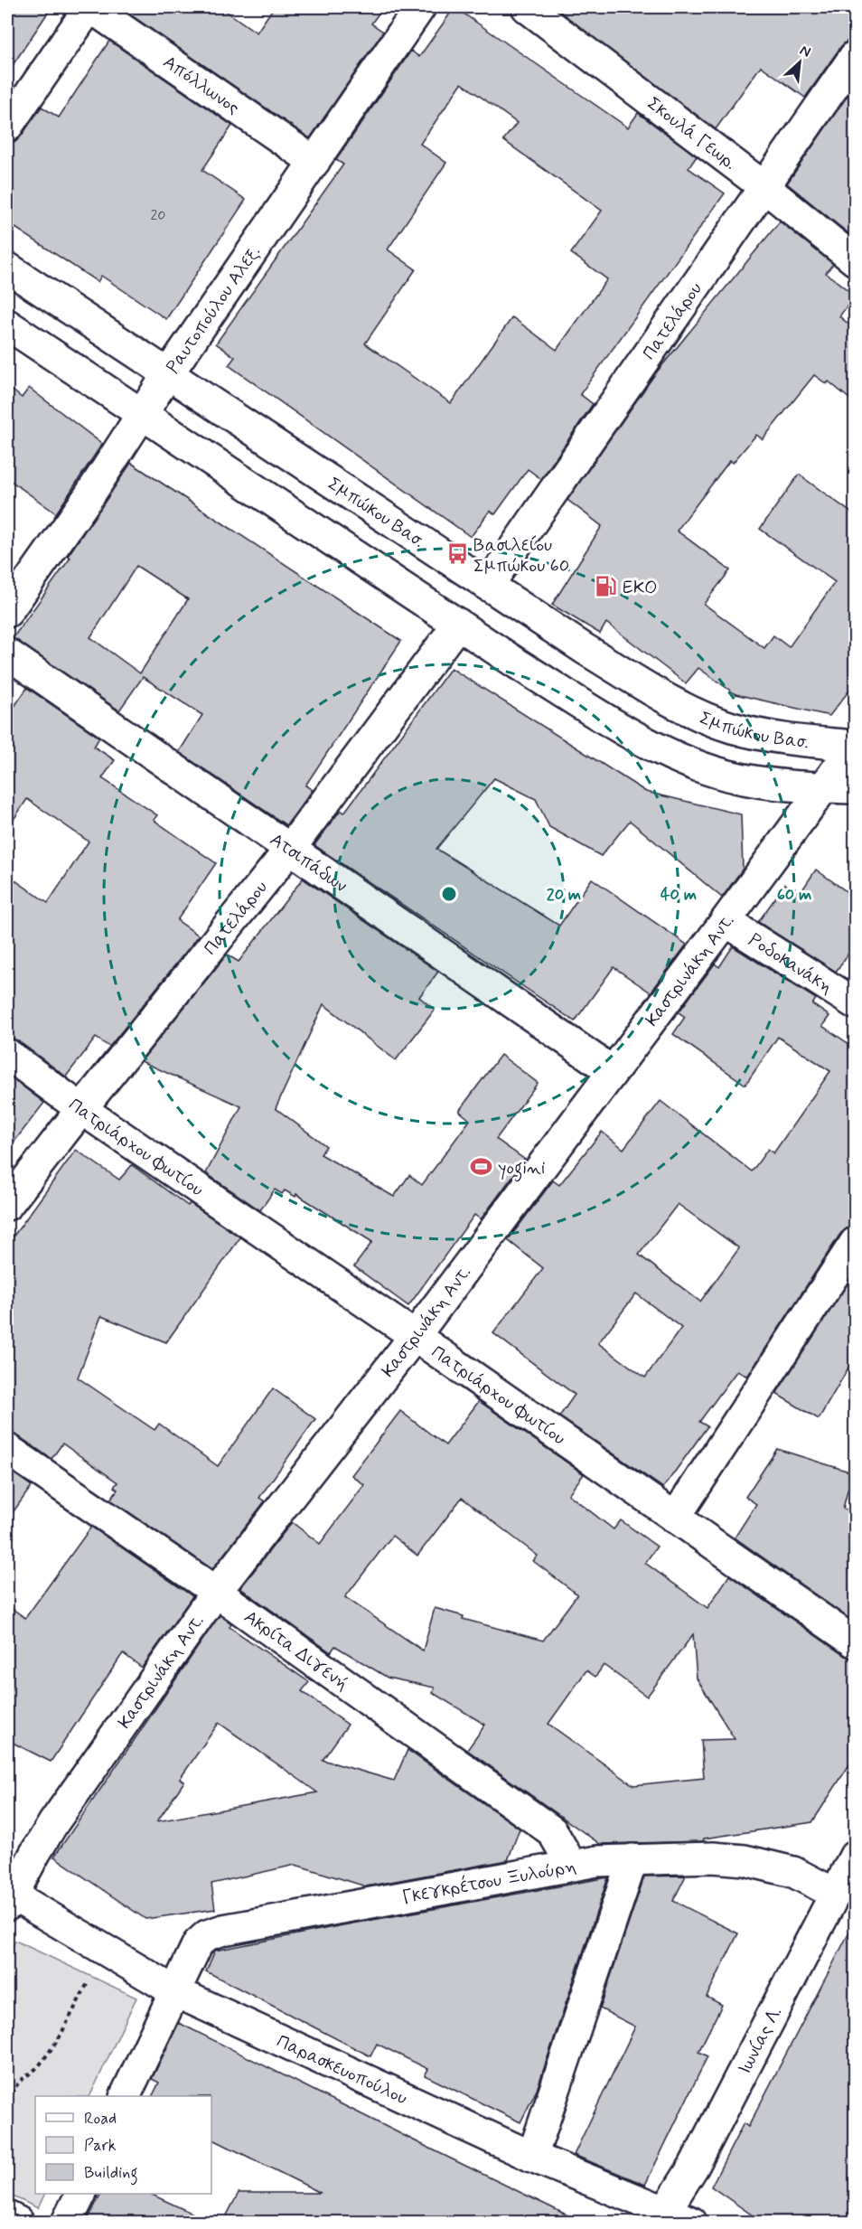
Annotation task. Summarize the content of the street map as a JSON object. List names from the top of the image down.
{
  "streets": {
    "street": [
      "Απόλλωνος",
      "Σκουλά Γεωρ.",
      "Ραυτοπούλου Αλεξ.",
      "Πατελάρου",
      "Σμπώκου Βασ.",
      "Ατσιπάδων",
      "Ροδοκανάκη",
      "Καστρινάκη Αντ.",
      "Πατριάρχου Φωτίου",
      "Ακρίτα Διγενή",
      "Γκεγκρέτσου Ξυλούρη",
      "Ιωνίας Λ.",
      "Παρασκευοπούλου"
    ]
  },
  "crossings": [
    ["Απόλλωνος", "Ραυτοπούλου Αλεξ."],
    ["Σκουλά Γεωρ.", "Πατελάρου"],
    ["Ραυτοπούλου Αλεξ.", "Σμπώκου Βασ."],
    ["Πατελάρου", "Σμπώκου Βασ."],
    ["Πατελάρου", "Ατσιπάδων"],
    ["Πατελάρου", "Πατριάρχου Φωτίου"],
    ["Σμπώκου Βασ.", "Καστρινάκη Αντ."],
    ["Ατσιπάδων", "Καστρινάκη Αντ."],
    ["Ροδοκανάκη", "Καστρινάκη Αντ."],
    ["Καστρινάκη Αντ.", "Πατριάρχου Φωτίου"],
    ["Καστρινάκη Αντ.", "Ακρίτα Διγενή"],
    ["Καστρινάκη Αντ.", "Παρασκευοπούλου"],
    ["Ακρίτα Διγενή", "Γκεγκρέτσου Ξυλούρη"],
    ["Γκεγκρέτσου Ξυλούρη", "Ιωνίας Λ."],
    ["Γκεγκρέτσου Ξυλούρη", "Παρασκευοπούλου"],
    ["Ιωνίας Λ.", "Παρασκευοπούλου"]
  ],
  "places": {
    "bus stop": ["Βασιλείου Σμπώκου 60"],
    "fuel station": ["ΕΚΟ"],
    "sports": ["yogini"]
  },
  "house_numbers": ["20"],
  "legend": ["Road", "Park", "Building"],
  "north": "top right",
  "rings": ["20 m", "40 m", "60 m"]
}
